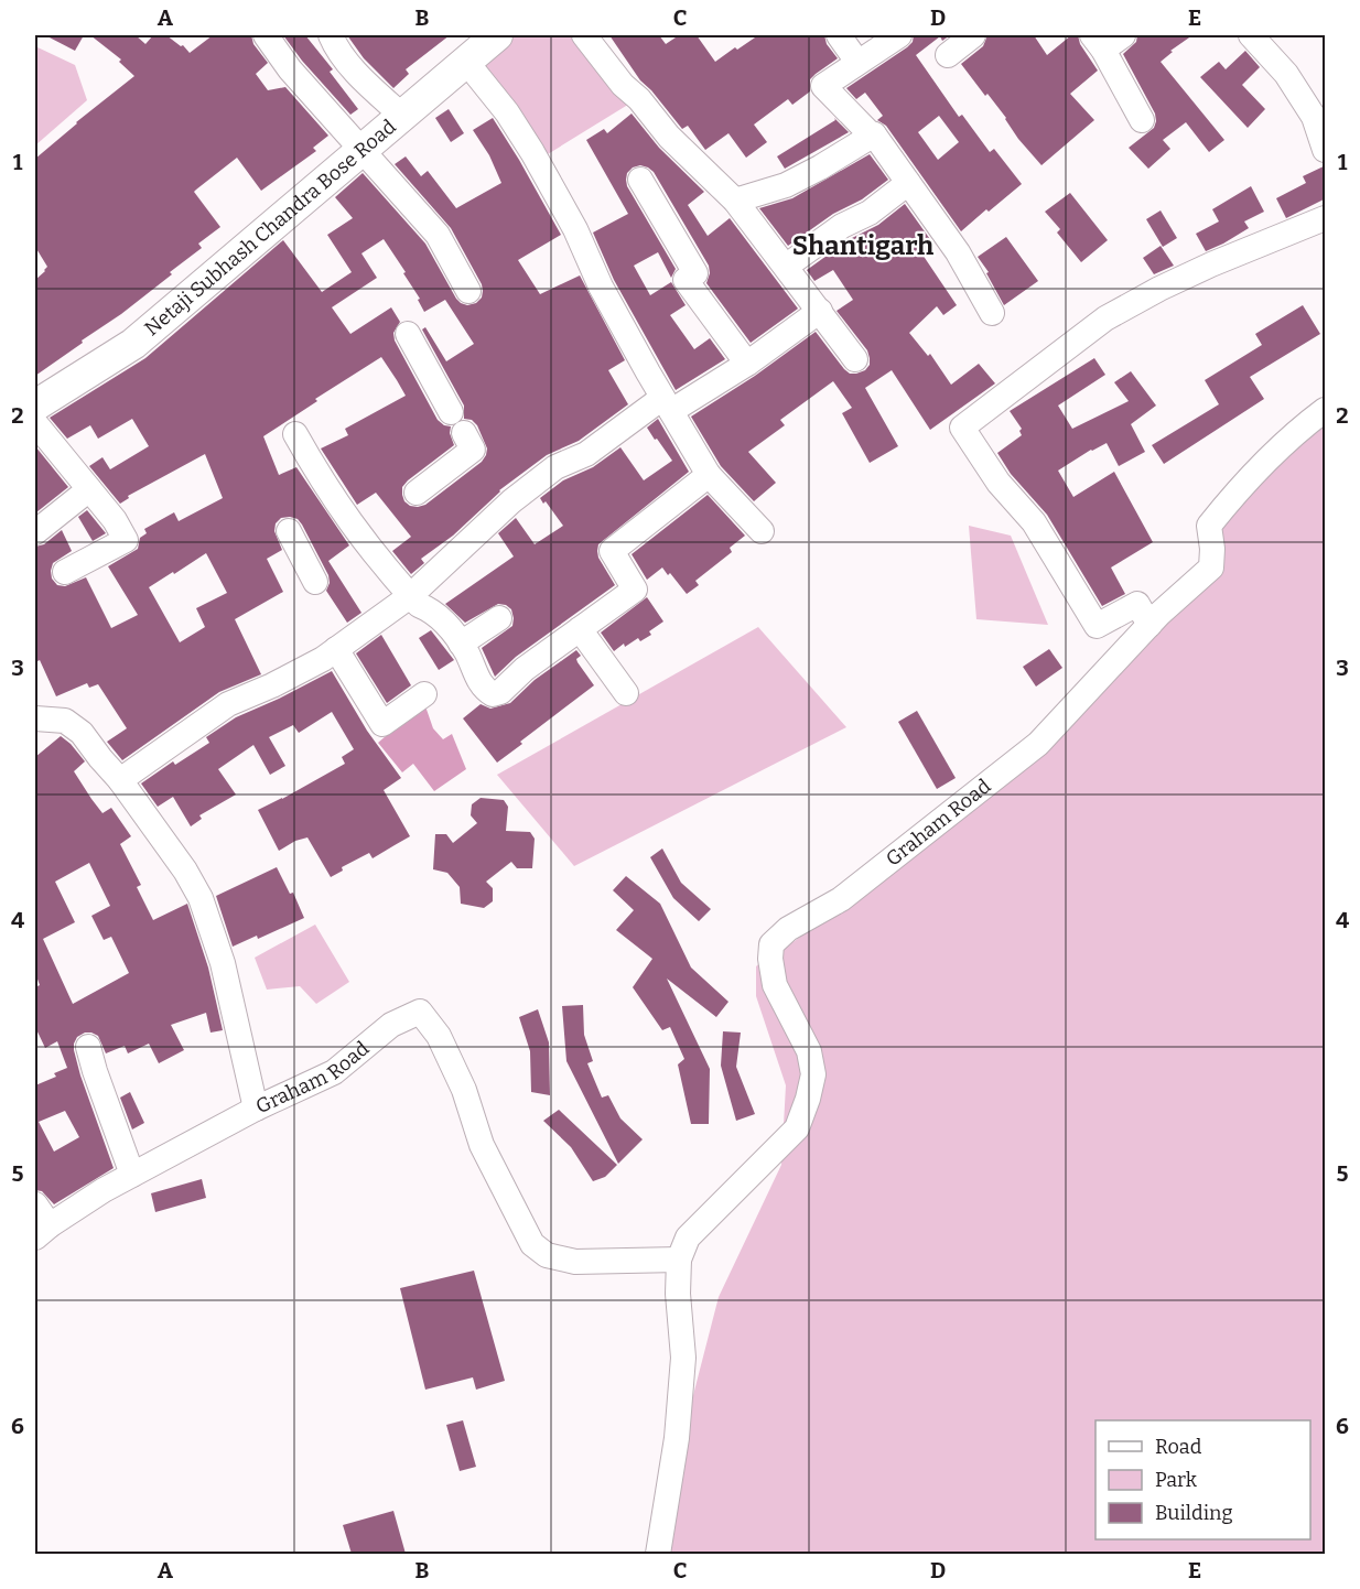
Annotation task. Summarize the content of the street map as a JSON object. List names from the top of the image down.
{
  "streets": {
    "main road": ["Netaji Subhash Chandra Bose Road"],
    "street": ["Graham Road"]
  },
  "districts": ["Shantigarh"],
  "legend": ["Road", "Park", "Building"],
  "grid": {
    "columns": [
      "A",
      "B",
      "C",
      "D",
      "E"
    ],
    "rows": [
      "1",
      "2",
      "3",
      "4",
      "5",
      "6"
    ]
  }
}
